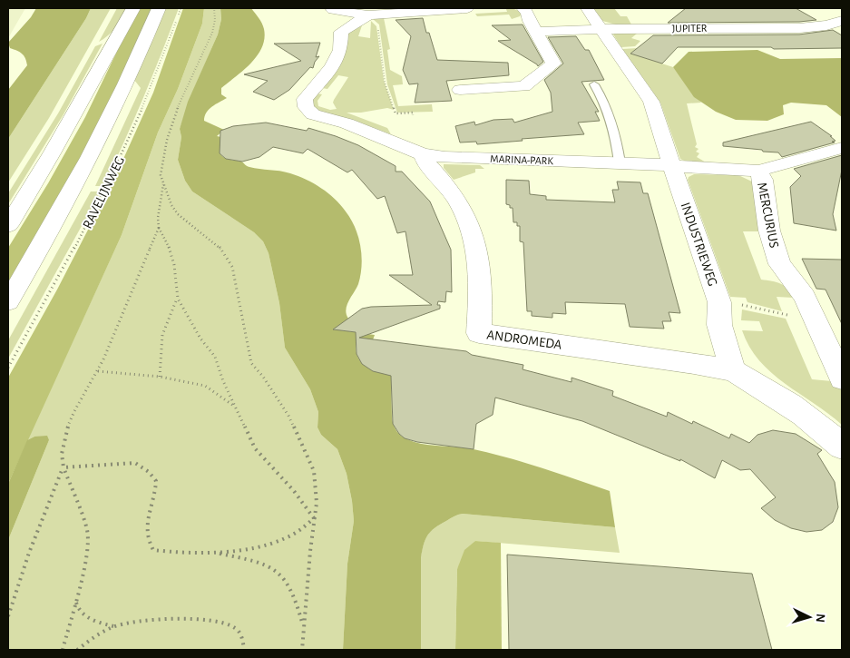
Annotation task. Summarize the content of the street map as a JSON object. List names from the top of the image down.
{
  "streets": {
    "street": [
      "JUPITER",
      "MARINA-PARK",
      "RAVELIJNWEG",
      "MERCURIUS",
      "INDUSTRIEWEG",
      "ANDROMEDA"
    ]
  },
  "crossings": [
    ["JUPITER", "INDUSTRIEWEG"],
    ["MARINA-PARK", "MERCURIUS"],
    ["MARINA-PARK", "INDUSTRIEWEG"],
    ["MARINA-PARK", "ANDROMEDA"],
    ["MERCURIUS", "INDUSTRIEWEG"],
    ["INDUSTRIEWEG", "ANDROMEDA"]
  ],
  "north": "right"
}
